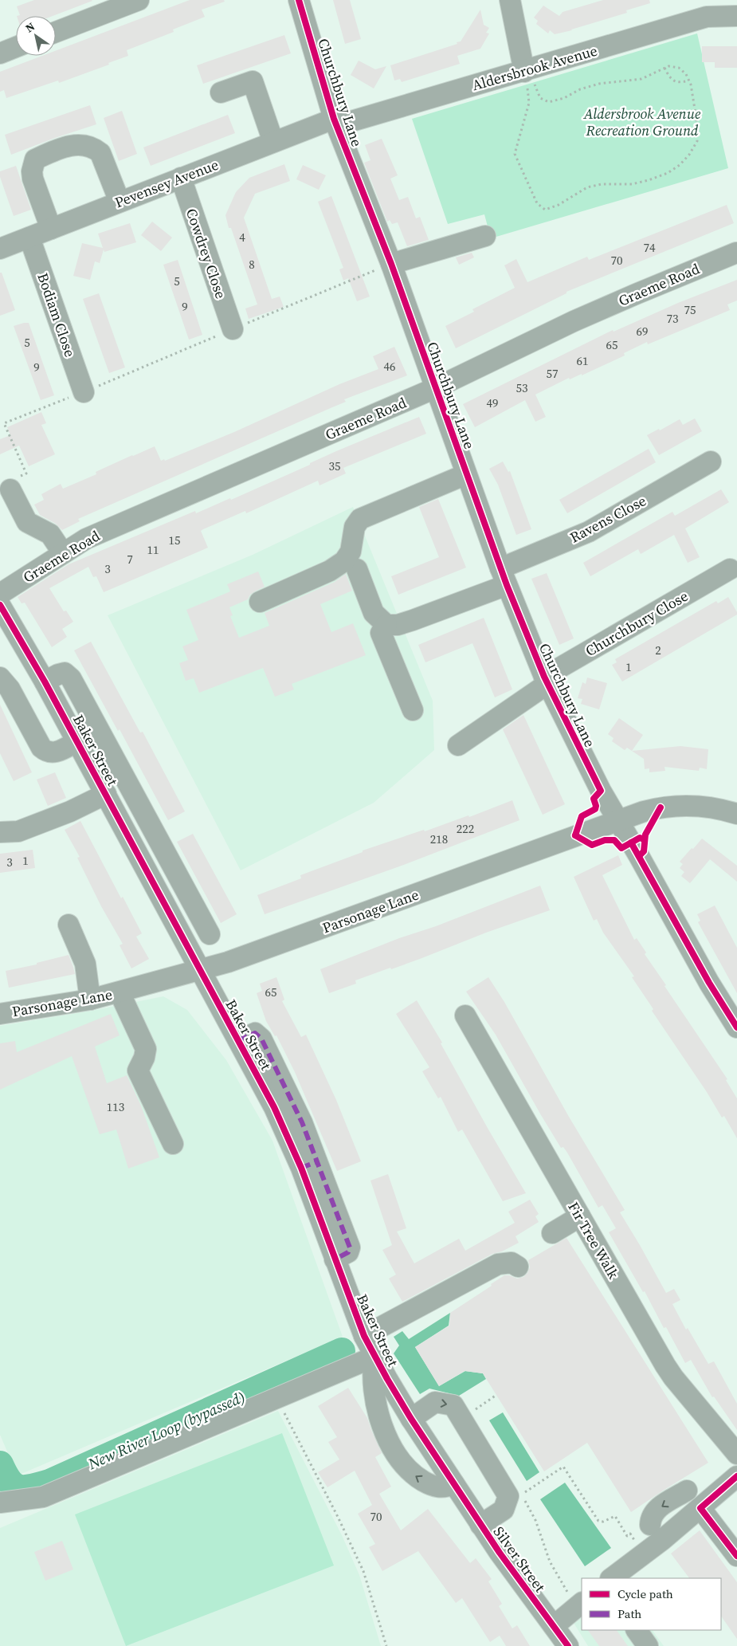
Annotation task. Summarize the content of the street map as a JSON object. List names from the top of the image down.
{
  "streets": {
    "street": [
      "Aldersbrook Avenue",
      "Churchbury Lane",
      "Pevensey Avenue",
      "Cowdrey Close",
      "Graeme Road",
      "Bodiam Close",
      "Ravens Close",
      "Churchbury Close",
      "Baker Street",
      "Parsonage Lane",
      "Fir Tree Walk",
      "Silver Street"
    ]
  },
  "crossings": [
    ["Aldersbrook Avenue", "Churchbury Lane"],
    ["Aldersbrook Avenue", "Pevensey Avenue"],
    ["Churchbury Lane", "Pevensey Avenue"],
    ["Churchbury Lane", "Graeme Road"],
    ["Churchbury Lane", "Ravens Close"],
    ["Churchbury Lane", "Churchbury Close"],
    ["Churchbury Lane", "Parsonage Lane"],
    ["Pevensey Avenue", "Cowdrey Close"],
    ["Pevensey Avenue", "Bodiam Close"],
    ["Baker Street", "Parsonage Lane"],
    ["Baker Street", "Silver Street"]
  ],
  "water": ["New River Loop (bypassed)"],
  "parks": ["Aldersbrook Avenue Recreation Ground"],
  "house_numbers": [
    "4",
    "74",
    "70",
    "8",
    "5",
    "9",
    "75",
    "73",
    "69",
    "5",
    "65",
    "61",
    "46",
    "9",
    "57",
    "53",
    "49",
    "35",
    "15",
    "11",
    "7",
    "3",
    "2",
    "1",
    "222",
    "218",
    "1",
    "3",
    "65",
    "113",
    "70"
  ],
  "legend": ["Cycle path", "Path"],
  "north": "top left"
}
